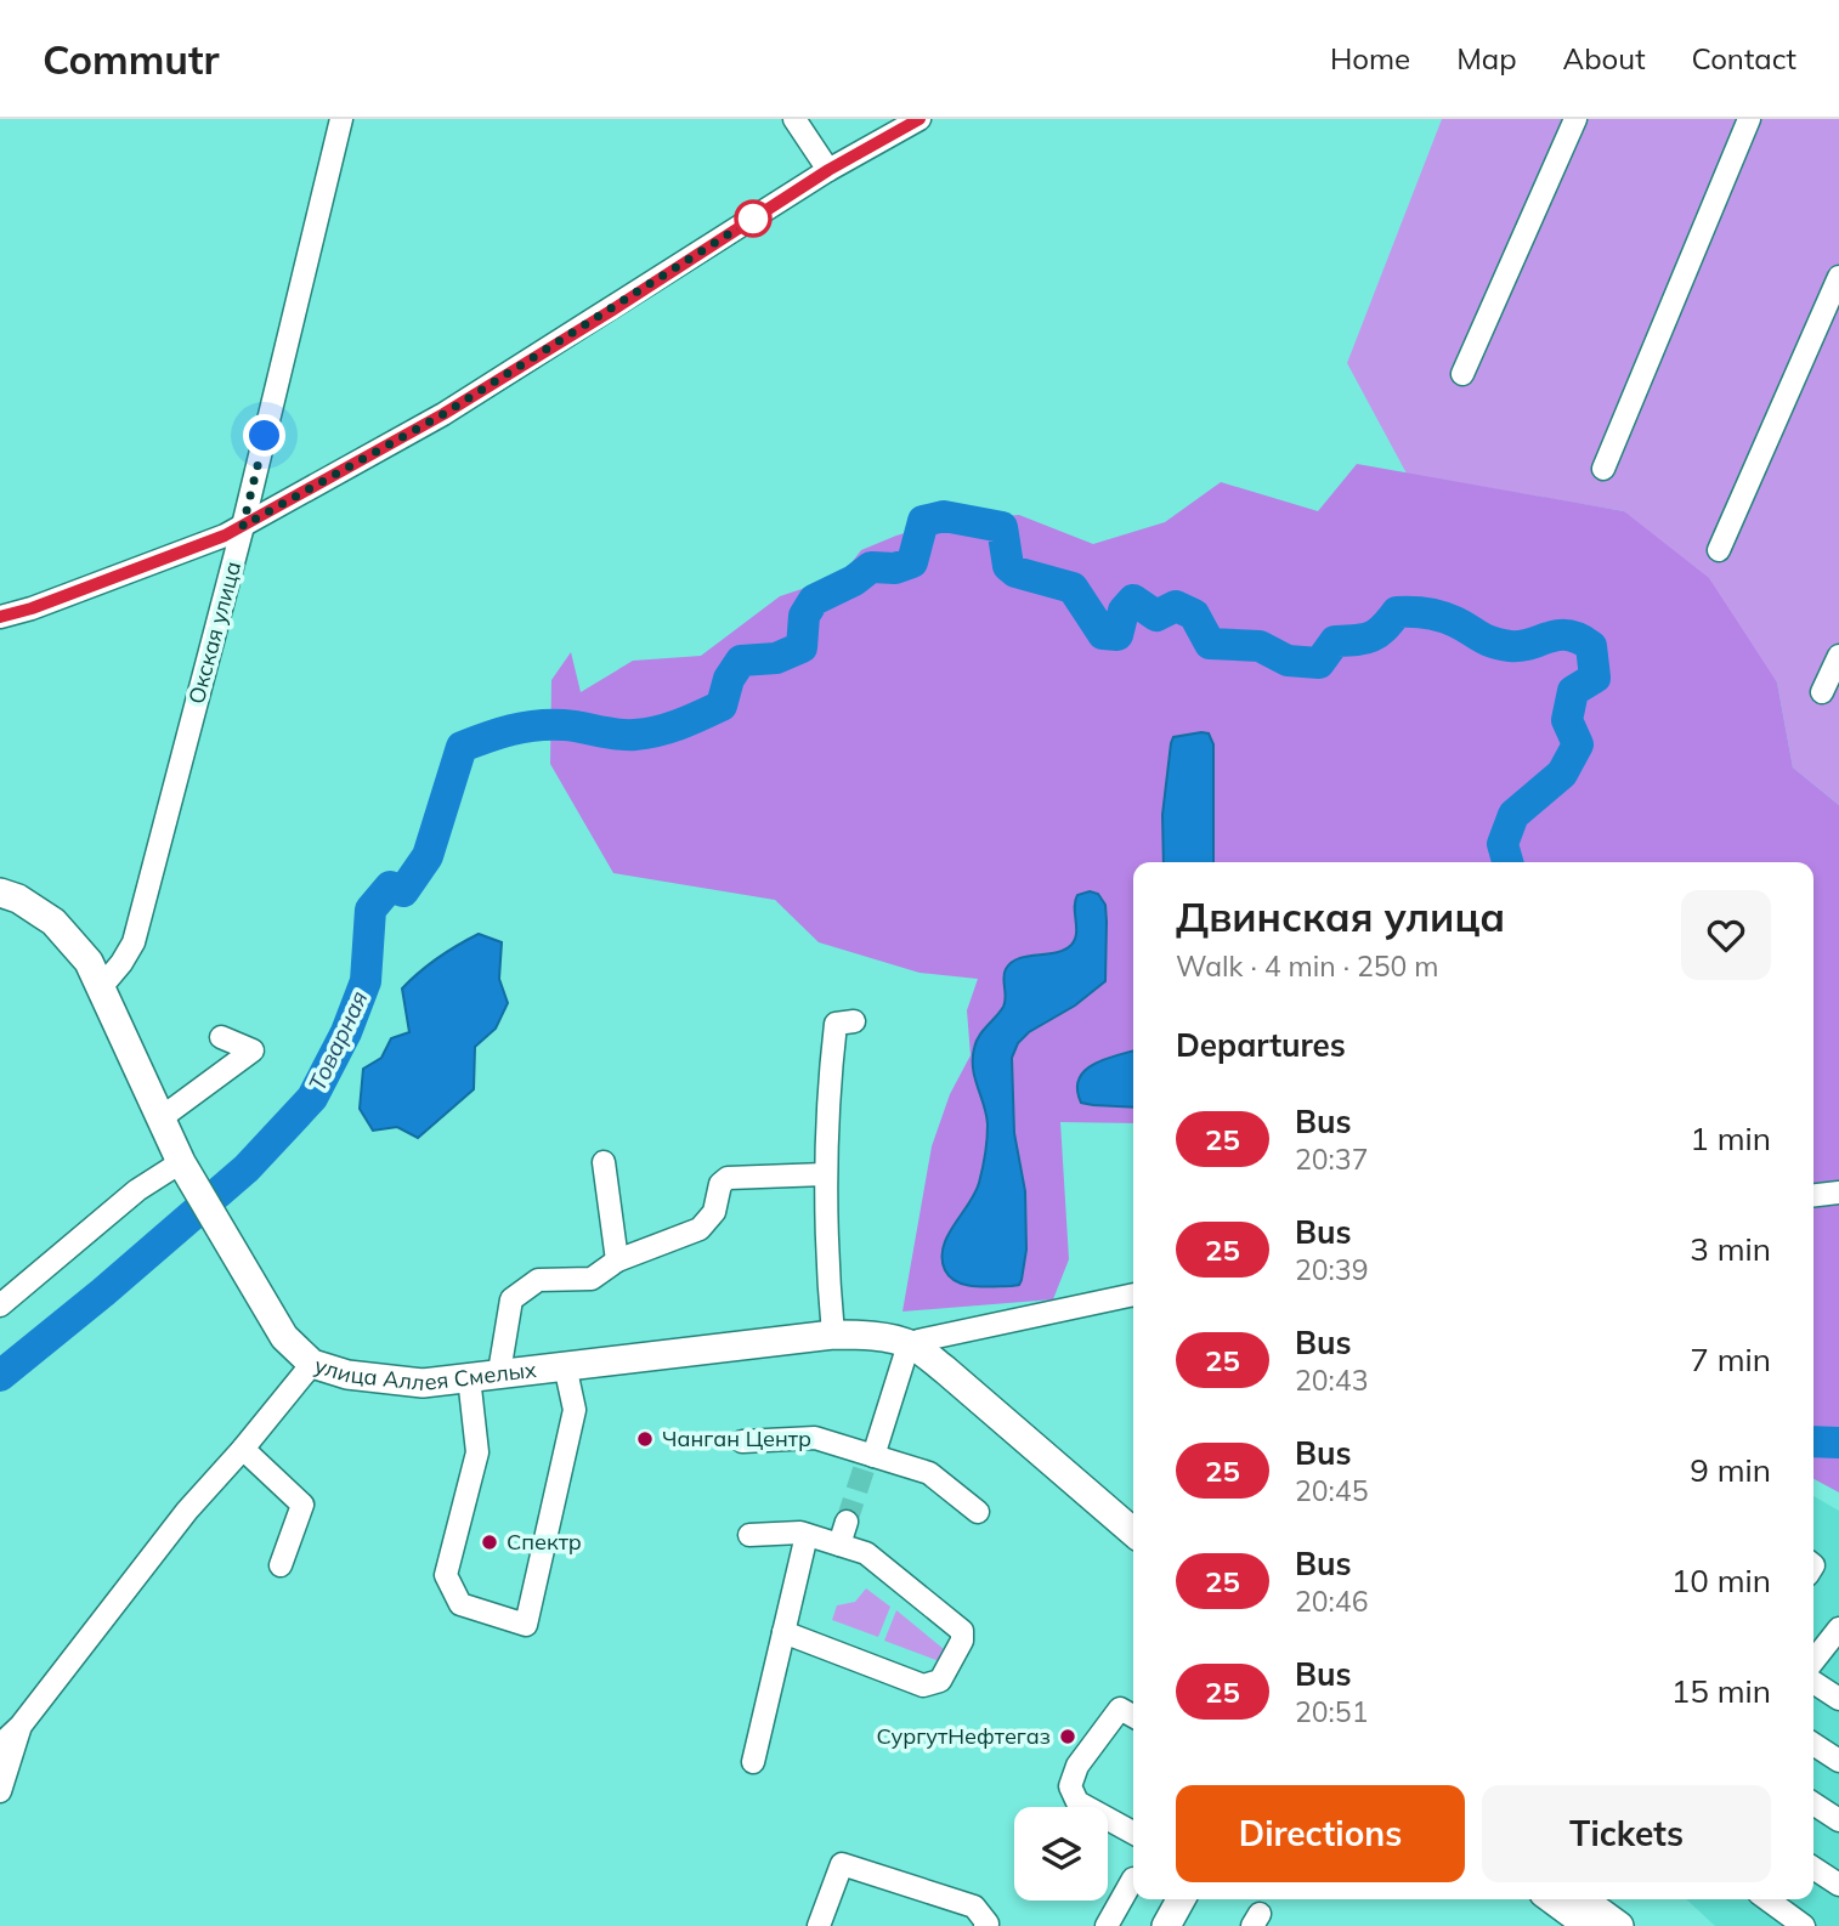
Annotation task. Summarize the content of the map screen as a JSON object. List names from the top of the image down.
{
  "streets": {
    "main road": ["улица Аллея Смелых"],
    "street": ["Окская улица"]
  },
  "crossings": [
    ["Окская улица", "улица Аллея Смелых"]
  ],
  "water": ["Товарная"],
  "places": ["Чанган Центр", "Спектр", "СургутНефтегаз"],
  "lines": ["bus line 25"],
  "page": {
    "header": "Commutr",
    "nav": [
      "Home",
      "Map",
      "About",
      "Contact"
    ],
    "heading": [
      ["Двинская улица", "Walk · 4 min · 250 m"],
      "Departures"
    ],
    "list": [
      {
        "mark": "25",
        "name": "Bus",
        "note": "20:37",
        "value": "1 min"
      },
      {
        "mark": "25",
        "name": "Bus",
        "note": "20:39",
        "value": "3 min"
      },
      {
        "mark": "25",
        "name": "Bus",
        "note": "20:43",
        "value": "7 min"
      },
      {
        "mark": "25",
        "name": "Bus",
        "note": "20:45",
        "value": "9 min"
      },
      {
        "mark": "25",
        "name": "Bus",
        "note": "20:46",
        "value": "10 min"
      },
      {
        "mark": "25",
        "name": "Bus",
        "note": "20:51",
        "value": "15 min"
      }
    ],
    "buttons": ["Directions", "Tickets"]
  }
}
